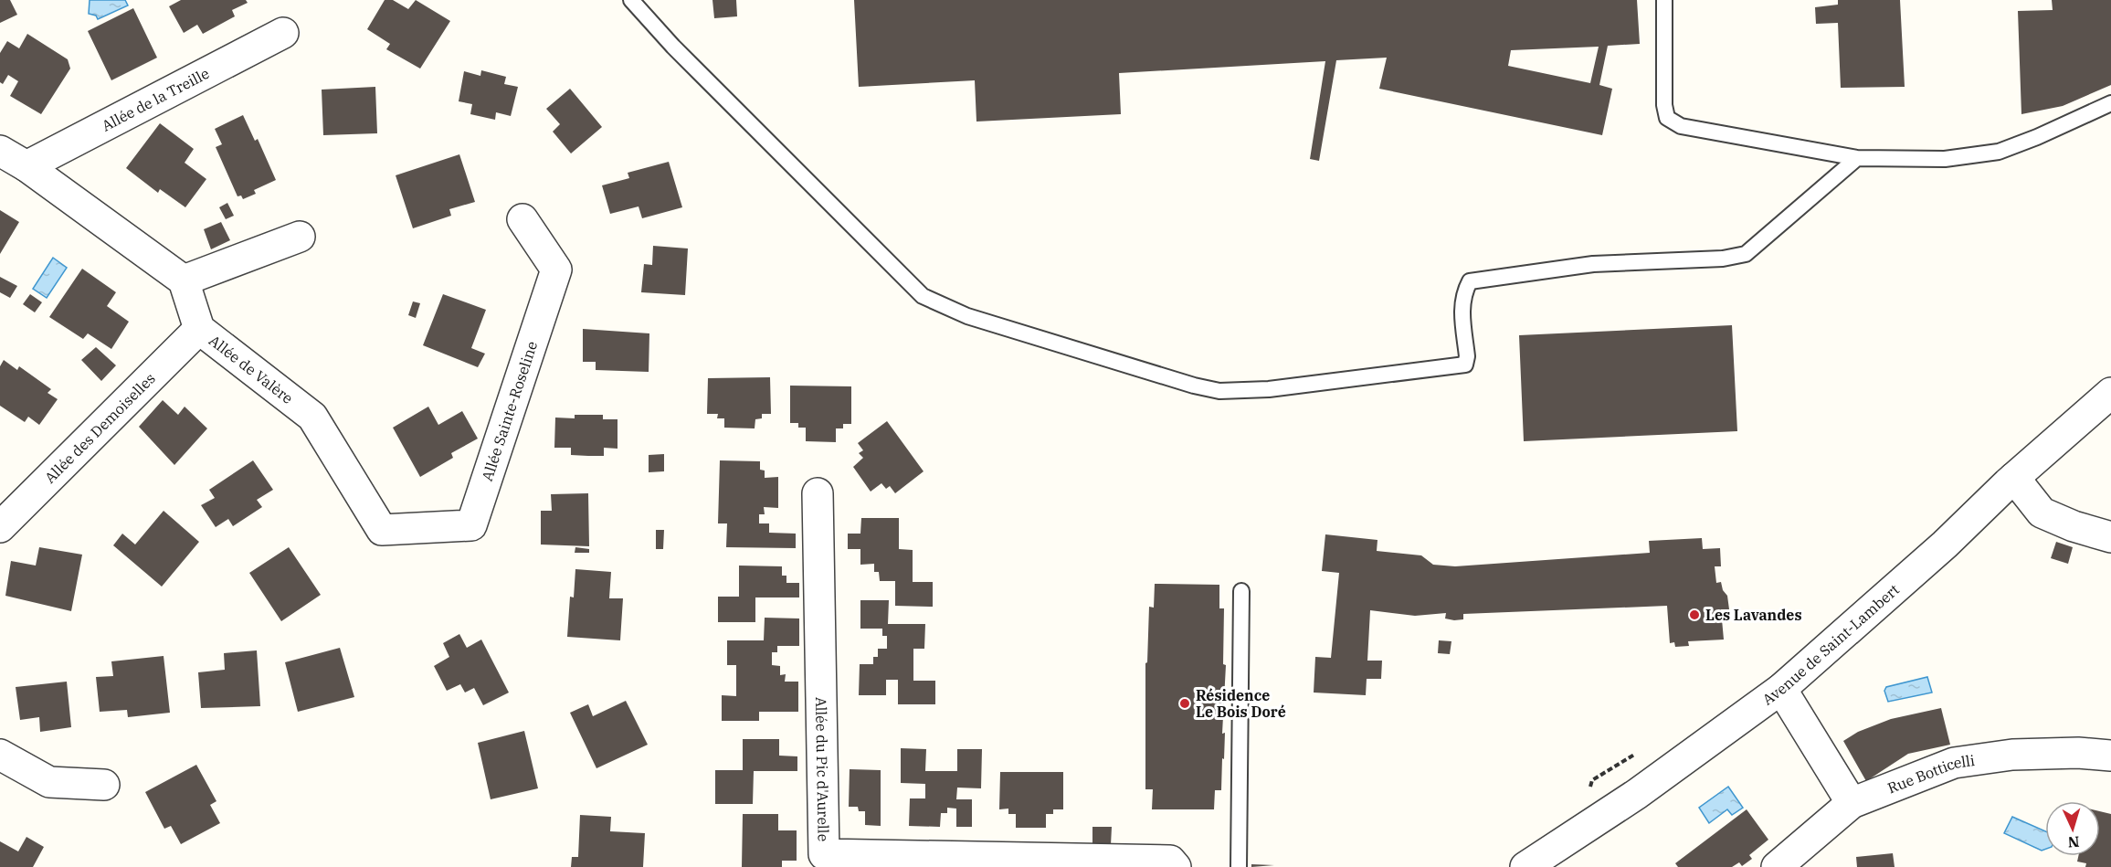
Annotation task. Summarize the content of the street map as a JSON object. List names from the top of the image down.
{
  "streets": {
    "street": [
      "Allée de la Treille",
      "Allée de Valère",
      "Allée Sainte-Roseline",
      "Allée des Demoiselles",
      "Avenue de Saint-Lambert",
      "Allée du Pic d'Aurelle",
      "Rue Botticelli"
    ]
  },
  "crossings": [
    ["Allée de Valère", "Allée Sainte-Roseline"],
    ["Allée de Valère", "Allée des Demoiselles"]
  ],
  "places": ["Les Lavandes", "Résidence Le Bois Doré"],
  "north": "bottom"
}
